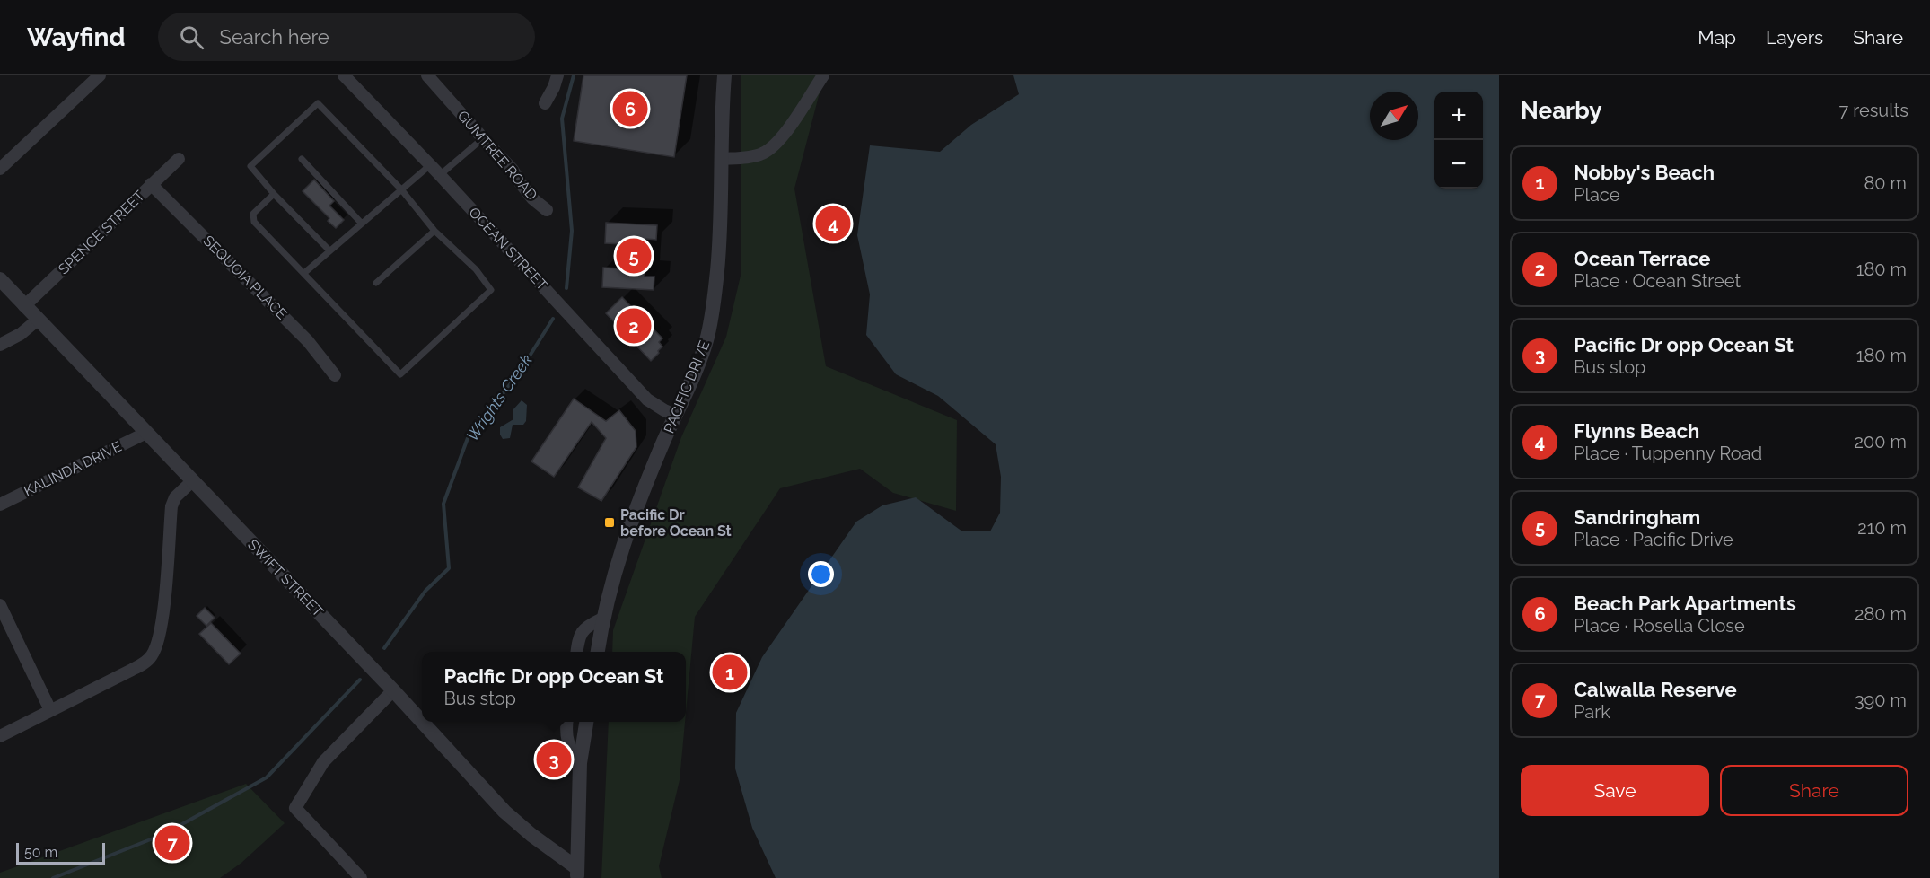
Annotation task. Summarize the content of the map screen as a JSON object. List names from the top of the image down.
{
  "streets": {
    "street": [
      "GUMTREE ROAD",
      "SPENCE STREET",
      "OCEAN STREET",
      "SEQUOIA PLACE",
      "PACIFIC DRIVE",
      "KALINDA DRIVE",
      "SWIFT STREET"
    ]
  },
  "crossings": [
    ["SPENCE STREET", "SEQUOIA PLACE"],
    ["SPENCE STREET", "SWIFT STREET"],
    ["OCEAN STREET", "PACIFIC DRIVE"],
    ["KALINDA DRIVE", "SWIFT STREET"]
  ],
  "water": ["Wrights Creek"],
  "places": {
    "transit": ["Pacific Dr before Ocean St"]
  },
  "scale_bar": "50 m",
  "north": "top right",
  "page": {
    "header": "Wayfind",
    "search": "Search here",
    "nav": ["Map", "Layers", "Share"],
    "heading": ["Nearby", "7 results"],
    "pins": [
      "6",
      "4",
      "5",
      "2",
      "1",
      "3",
      "7"
    ],
    "map_buttons": ["+", "−"],
    "list": [
      {
        "mark": "1",
        "name": "Nobby's Beach",
        "note": "Place",
        "value": "80 m"
      },
      {
        "mark": "2",
        "name": "Ocean Terrace",
        "note": "Place · Ocean Street",
        "value": "180 m"
      },
      {
        "mark": "3",
        "name": "Pacific Dr opp Ocean St",
        "note": "Bus stop",
        "value": "180 m"
      },
      {
        "mark": "4",
        "name": "Flynns Beach",
        "note": "Place · Tuppenny Road",
        "value": "200 m"
      },
      {
        "mark": "5",
        "name": "Sandringham",
        "note": "Place · Pacific Drive",
        "value": "210 m"
      },
      {
        "mark": "6",
        "name": "Beach Park Apartments",
        "note": "Place · Rosella Close",
        "value": "280 m"
      },
      {
        "mark": "7",
        "name": "Calwalla Reserve",
        "note": "Park",
        "value": "390 m"
      }
    ],
    "popup": ["Pacific Dr opp Ocean St", "Bus stop"],
    "buttons": ["Save", "Share"],
    "scale": "50 m"
  }
}
